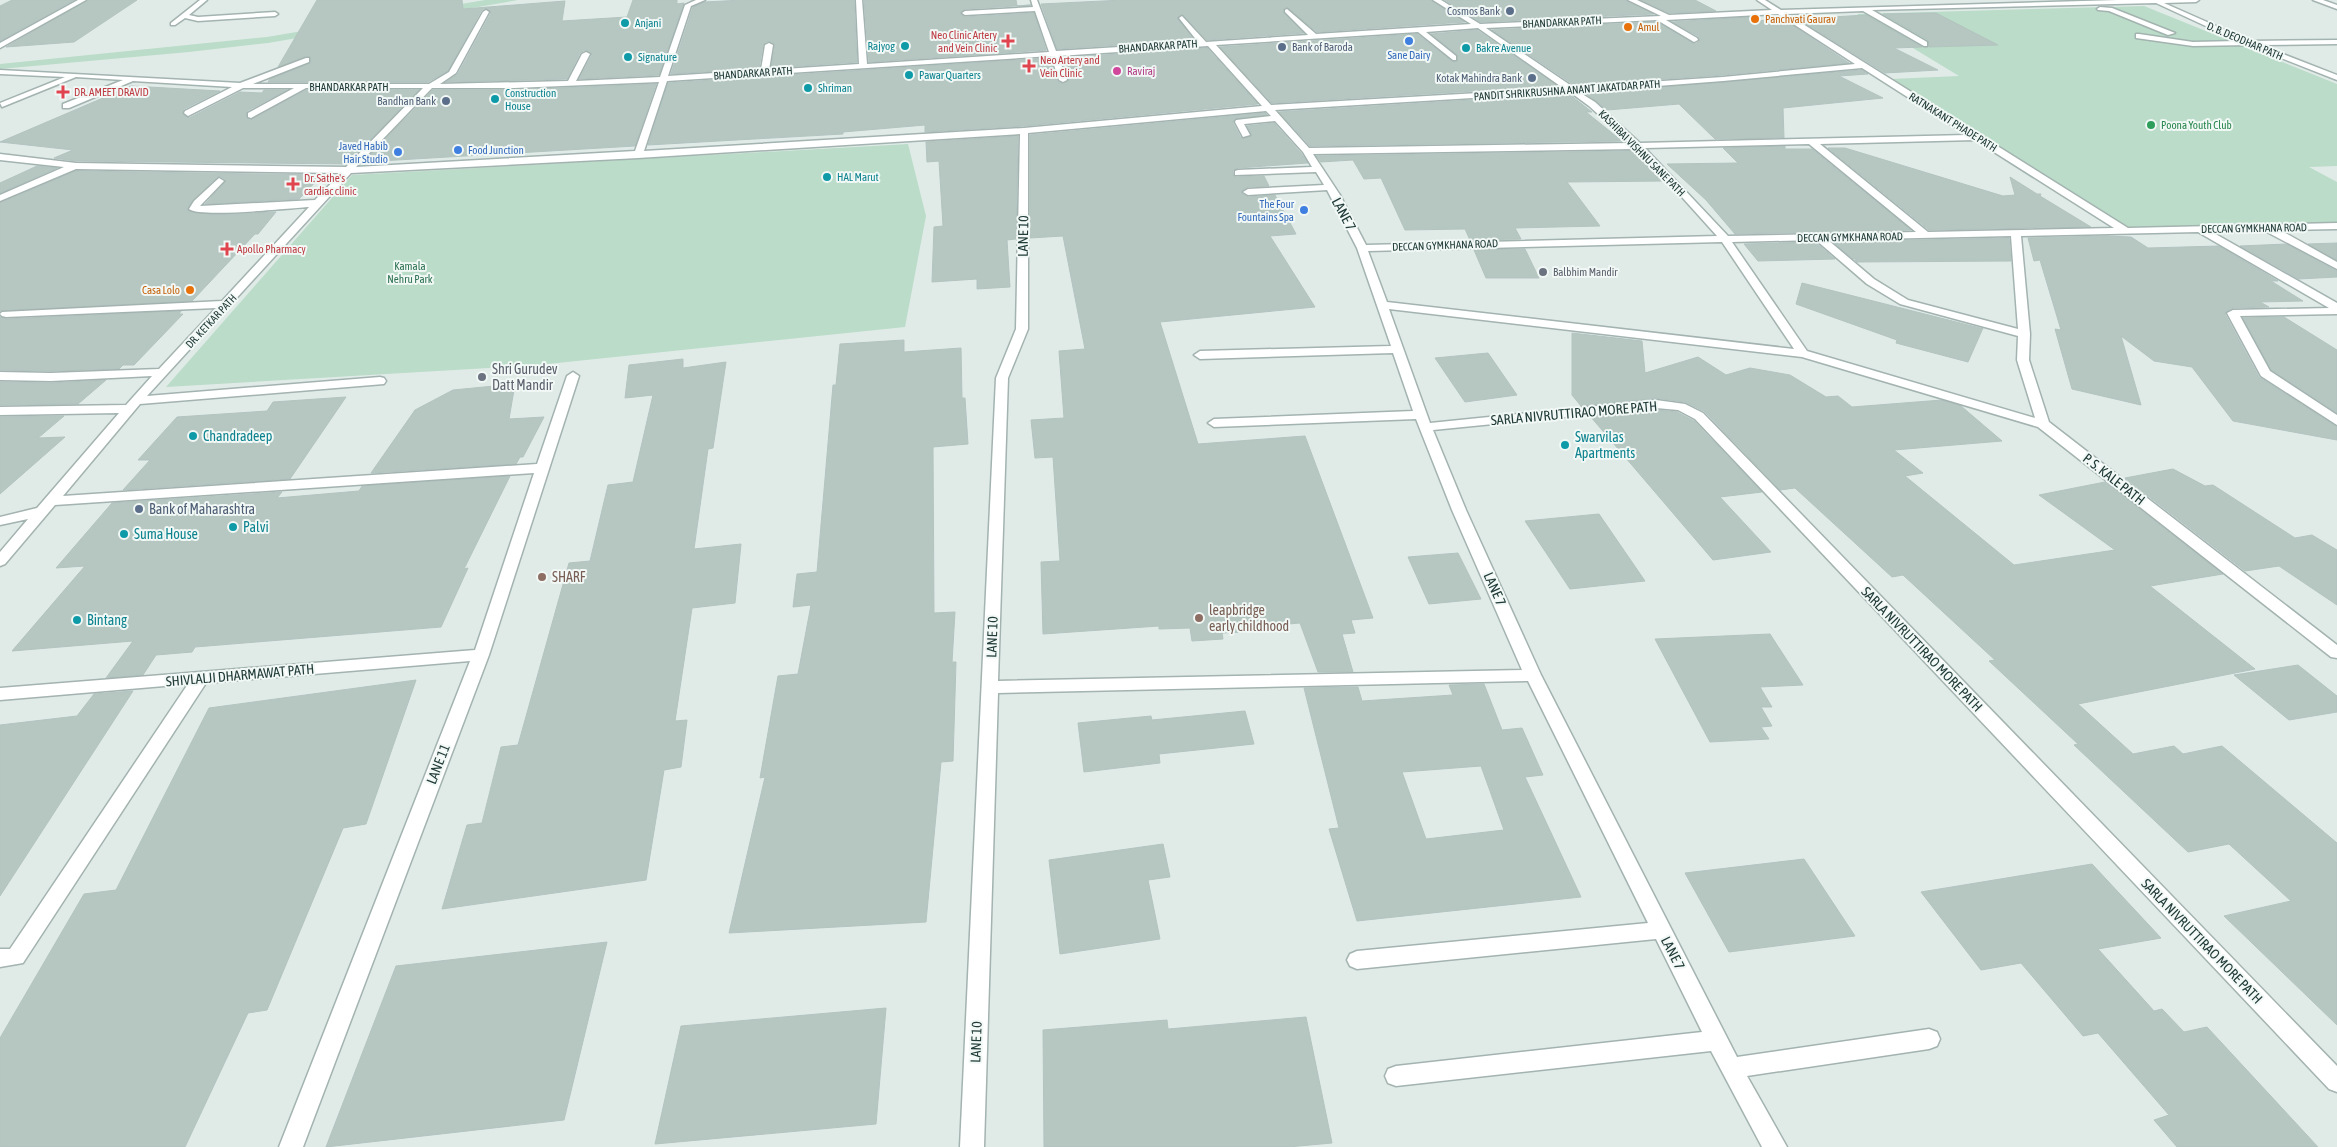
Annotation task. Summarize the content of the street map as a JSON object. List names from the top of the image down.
{
  "streets": {
    "street": [
      "BHANDARKAR PATH",
      "D. B. DEODHAR PATH",
      "PANDIT SHRIKRUSHNA ANANT JAKATDAR PATH",
      "RATNAKANT PHADE PATH",
      "KASHIBAI VISHNU SANE PATH",
      "LANE 7",
      "DECCAN GYMKHANA ROAD",
      "LANE 10",
      "DR. KETKAR PATH",
      "SARLA NIVRUTTIRAO MORE PATH",
      "P. S. KALE PATH",
      "SHIVLALJI DHARMAWAT PATH",
      "LANE 11"
    ]
  },
  "crossings": [
    ["BHANDARKAR PATH", "D. B. DEODHAR PATH"],
    ["BHANDARKAR PATH", "RATNAKANT PHADE PATH"],
    ["BHANDARKAR PATH", "KASHIBAI VISHNU SANE PATH"],
    ["BHANDARKAR PATH", "LANE 7"],
    ["BHANDARKAR PATH", "DR. KETKAR PATH"],
    ["PANDIT SHRIKRUSHNA ANANT JAKATDAR PATH", "RATNAKANT PHADE PATH"],
    ["PANDIT SHRIKRUSHNA ANANT JAKATDAR PATH", "KASHIBAI VISHNU SANE PATH"],
    ["PANDIT SHRIKRUSHNA ANANT JAKATDAR PATH", "LANE 7"],
    ["RATNAKANT PHADE PATH", "DECCAN GYMKHANA ROAD"],
    ["KASHIBAI VISHNU SANE PATH", "DECCAN GYMKHANA ROAD"],
    ["LANE 7", "DECCAN GYMKHANA ROAD"],
    ["LANE 7", "SARLA NIVRUTTIRAO MORE PATH"],
    ["SHIVLALJI DHARMAWAT PATH", "LANE 11"]
  ],
  "parks": ["Kamala Nehru Park"],
  "places": {
    "other": [
      "Cosmos Bank",
      "Panchvati Gaurav",
      "Anjani",
      "Amul",
      "Sane Dairy",
      "Rajyog",
      "Bank of Baroda",
      "Bakre Avenue",
      "Signature",
      "Raviraj",
      "Pawar Quarters",
      "Kotak Mahindra Bank",
      "Shriman",
      "Construction House",
      "Bandhan Bank",
      "Poona Youth Club",
      "Food Junction",
      "Javed Habib Hair Studio",
      "HAL Marut",
      "The Four Fountains Spa",
      "Balbhim Mandir",
      "Casa Lolo",
      "Shri Gurudev Datt Mandir",
      "Chandradeep",
      "Swarvilas Apartments",
      "Bank of Maharashtra",
      "Palvi",
      "Suma House",
      "SHARF",
      "leapbridge early childhood",
      "Bintang"
    ],
    "health": [
      "Neo Clinic Artery and Vein Clinic",
      "Neo Artery and Vein Clinic",
      "DR. AMEET DRAVID",
      "Dr. Sathe's cardiac clinic",
      "Apollo Pharmacy"
    ]
  }
}
